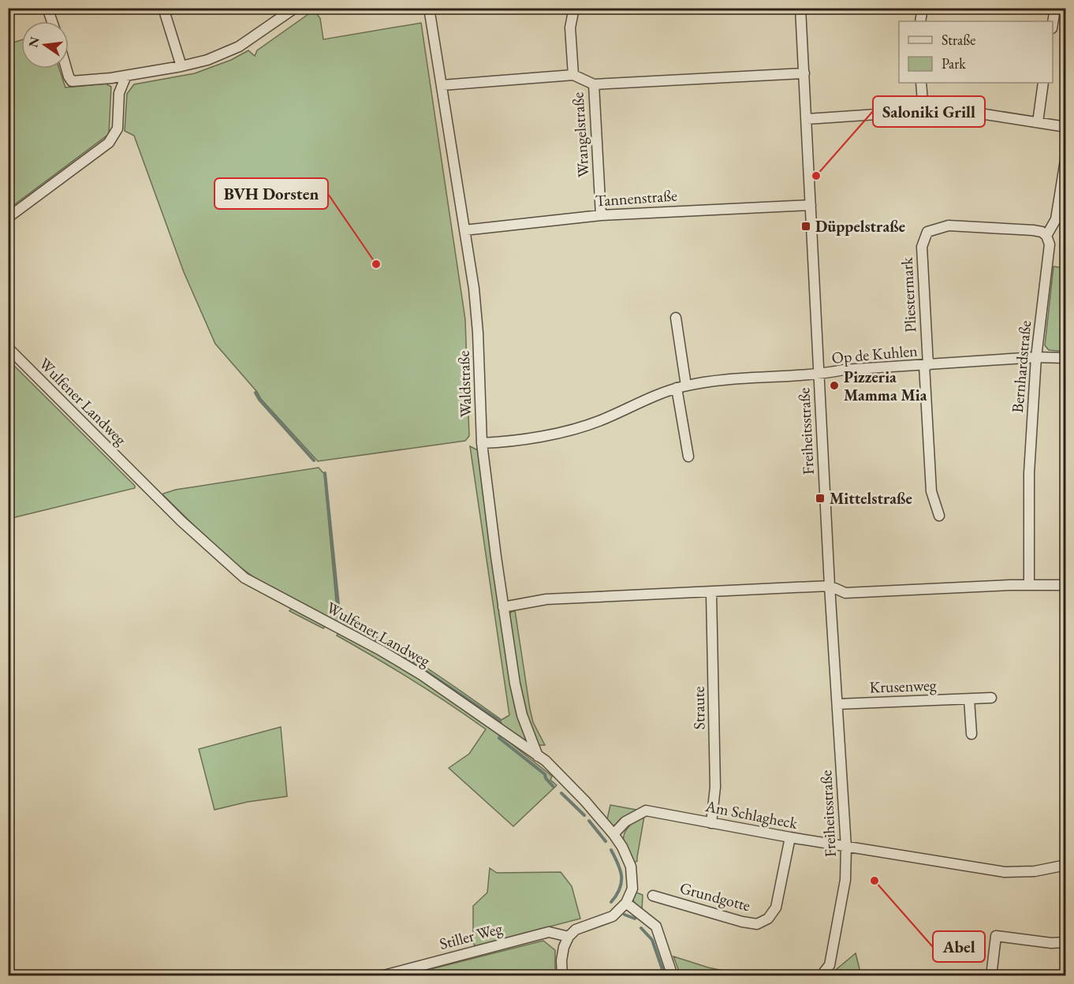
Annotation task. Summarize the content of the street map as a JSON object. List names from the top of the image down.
{
  "streets": {
    "street": [
      "Wrangelstraße",
      "Tannenstraße",
      "Pliestermark",
      "Op de Kuhlen",
      "Bernhardstraße",
      "Waldstraße",
      "Wulfener Landweg",
      "Freiheitsstraße",
      "Krusenweg",
      "Straute",
      "Am Schlagheck",
      "Grundgotte",
      "Stiller Weg"
    ]
  },
  "crossings": [
    ["Wrangelstraße", "Tannenstraße"],
    ["Tannenstraße", "Waldstraße"],
    ["Tannenstraße", "Freiheitsstraße"],
    ["Pliestermark", "Op de Kuhlen"],
    ["Pliestermark", "Bernhardstraße"],
    ["Op de Kuhlen", "Bernhardstraße"],
    ["Op de Kuhlen", "Waldstraße"],
    ["Op de Kuhlen", "Freiheitsstraße"],
    ["Waldstraße", "Wulfener Landweg"],
    ["Wulfener Landweg", "Am Schlagheck"],
    ["Freiheitsstraße", "Krusenweg"],
    ["Freiheitsstraße", "Am Schlagheck"],
    ["Straute", "Am Schlagheck"],
    ["Am Schlagheck", "Grundgotte"]
  ],
  "places": {
    "other": [
      "Saloniki Grill",
      "BVH Dorsten",
      "Pizzeria Mamma Mia",
      "Abel"
    ],
    "transit": ["Düppelstraße", "Mittelstraße"]
  },
  "legend": ["Straße", "Park"],
  "north": "left"
}
